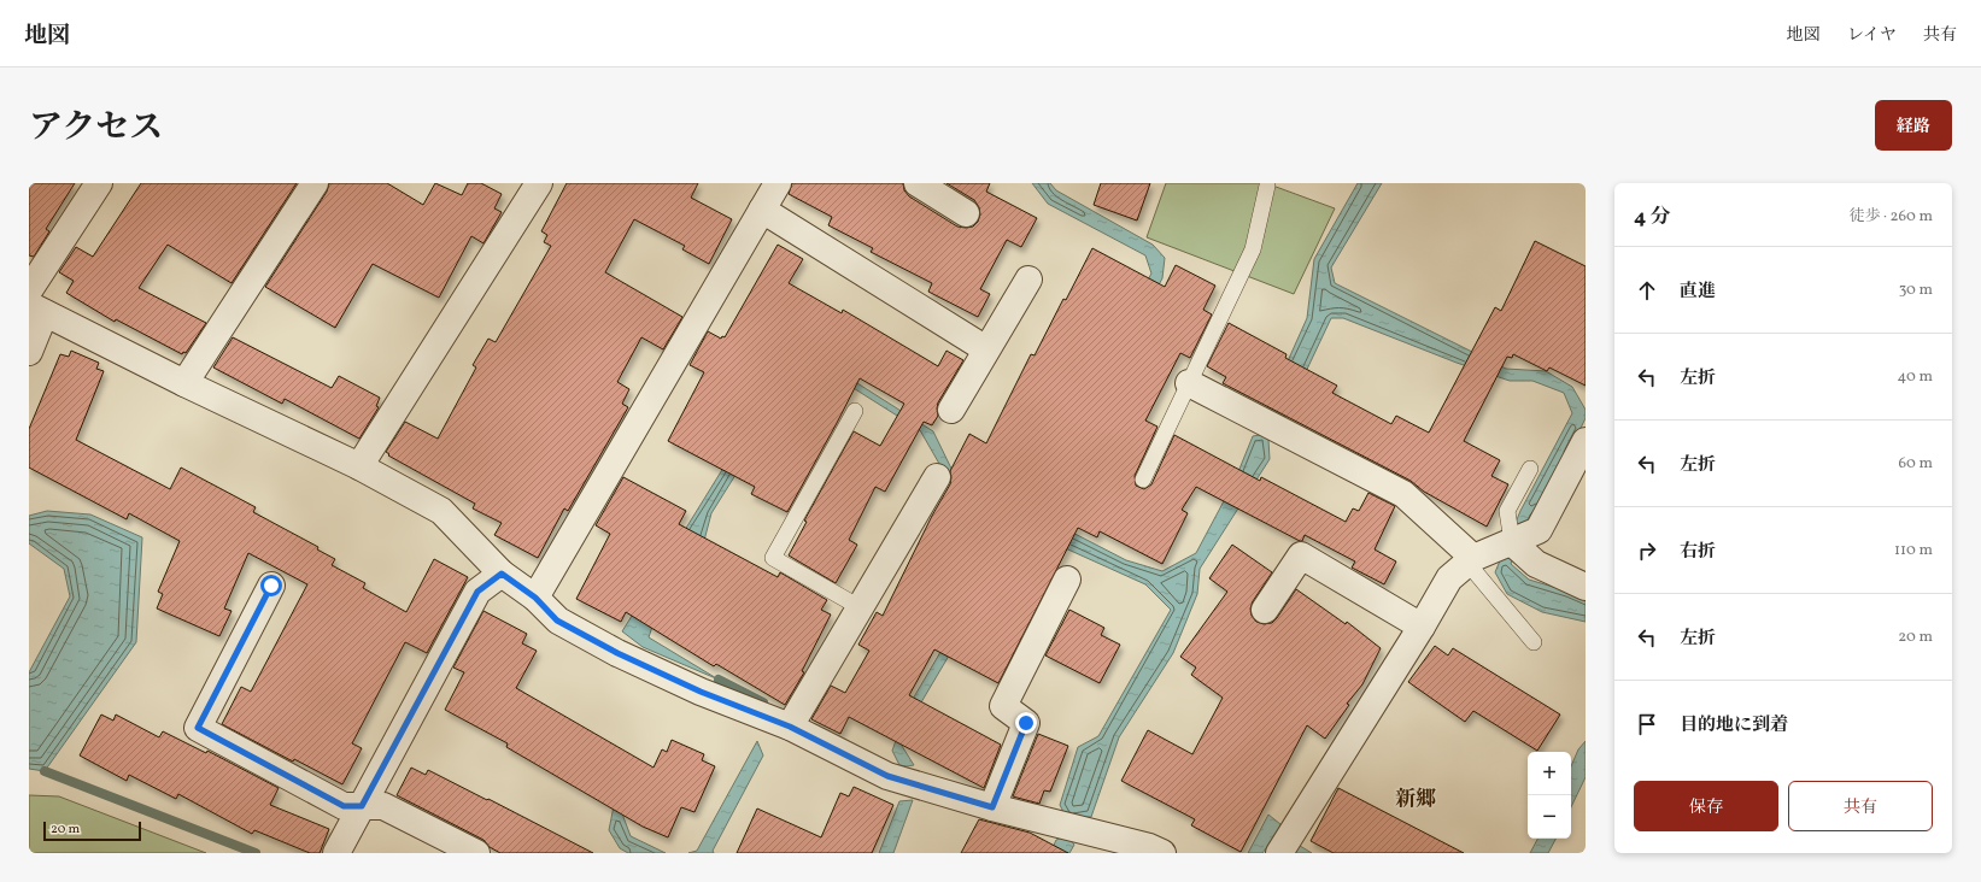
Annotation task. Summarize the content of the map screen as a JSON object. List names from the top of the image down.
{
  "districts": ["新郷"],
  "scale_bar": "20 m",
  "page": {
    "header": "地図",
    "nav": ["地図", "レイヤ", "共有"],
    "title": "アクセス",
    "buttons": [
      "経路",
      ["保存", "共有"]
    ],
    "heading": ["4 分", "徒歩 · 260 m"],
    "list": [
      ["直進", "30 m"],
      ["左折", "40 m"],
      ["左折", "60 m"],
      ["右折", "110 m"],
      ["左折", "20 m"],
      "目的地に到着"
    ],
    "map_buttons": ["+", "−"],
    "scale": "20 m"
  }
}
